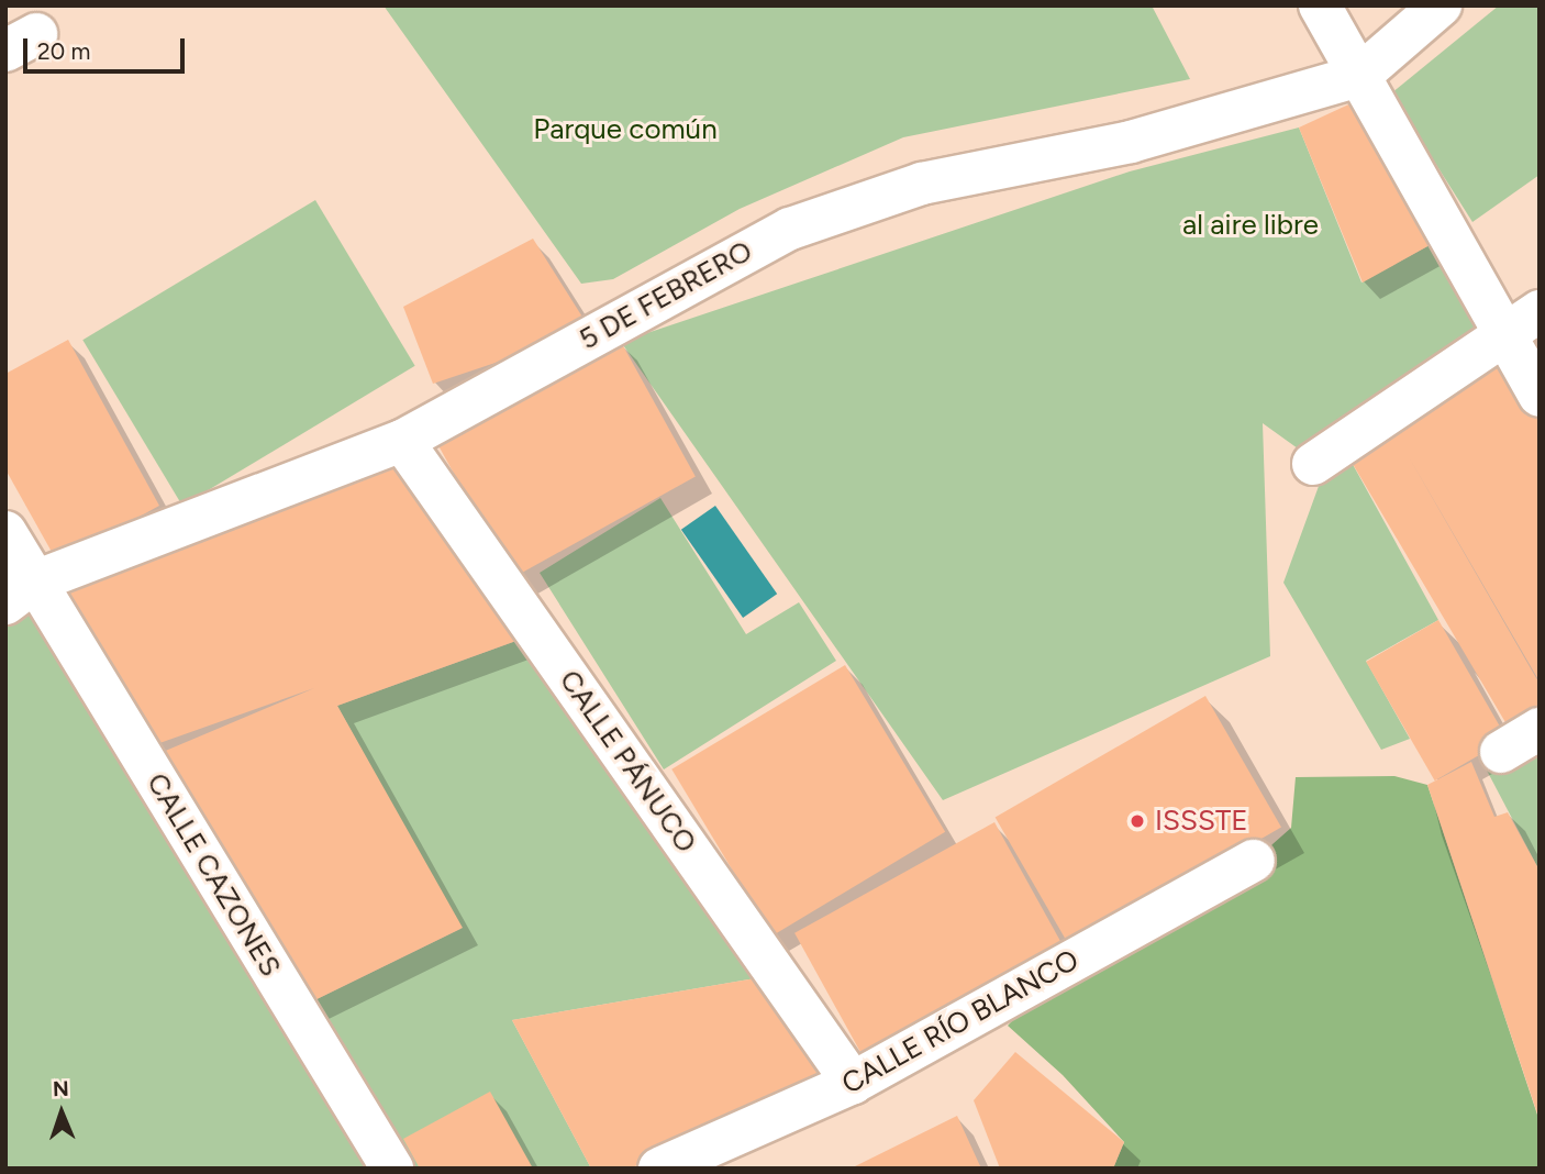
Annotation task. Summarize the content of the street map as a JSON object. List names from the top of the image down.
{
  "streets": {
    "street": [
      "5 DE FEBRERO",
      "CALLE PÁNUCO",
      "CALLE CAZONES",
      "CALLE RÍO BLANCO"
    ]
  },
  "crossings": [
    ["5 DE FEBRERO", "CALLE PÁNUCO"],
    ["5 DE FEBRERO", "CALLE CAZONES"],
    ["CALLE PÁNUCO", "CALLE RÍO BLANCO"]
  ],
  "parks": ["Parque común", "al aire libre"],
  "places": ["ISSSTE"],
  "scale_bar": "20 m",
  "north": "top"
}
